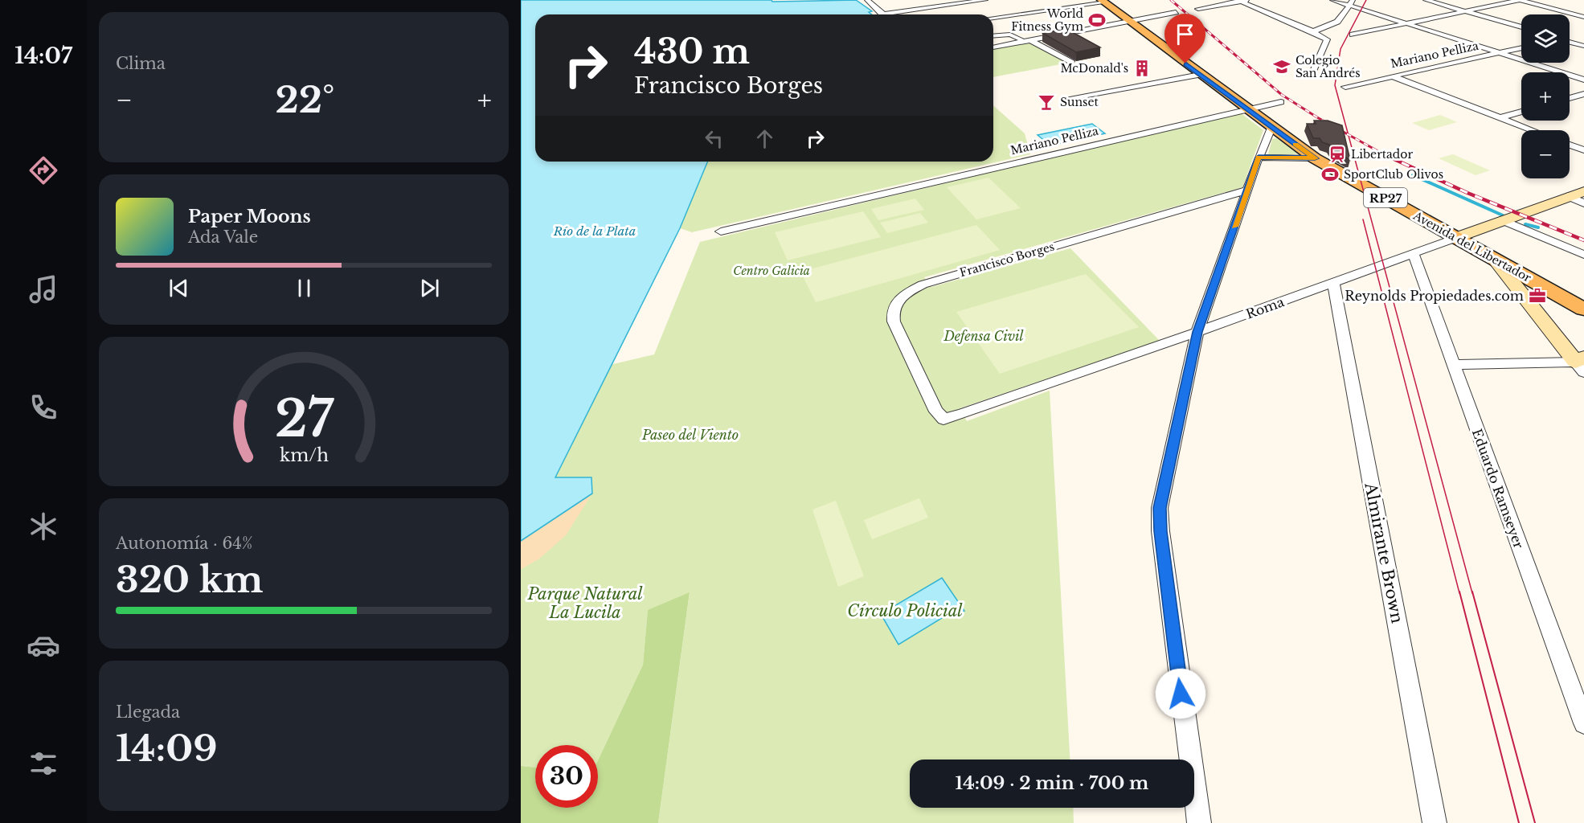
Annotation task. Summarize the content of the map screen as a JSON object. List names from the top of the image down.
{
  "streets": {
    "main road": ["RP27", "Avenida del Libertador"],
    "street": [
      "Mariano Pelliza",
      "Francisco Borges",
      "Roma",
      "Eduardo Ramseyer",
      "Almirante Brown"
    ]
  },
  "crossings": [
    ["Mariano Pelliza", "Avenida del Libertador"],
    ["Avenida del Libertador", "Roma"],
    ["Francisco Borges", "Roma"],
    ["Roma", "Eduardo Ramseyer"],
    ["Roma", "Almirante Brown"]
  ],
  "water": ["Río de la Plata"],
  "parks": [
    "Centro Galicia",
    "Defensa Civil",
    "Paseo del Viento",
    "Parque Natural La Lucila",
    "Círculo Policial"
  ],
  "places": {
    "sports": ["World Fitness Gym", "SportClub Olivos"],
    "school or university": ["Colegio San Andrés"],
    "building": ["McDonald's"],
    "bar": ["Sunset"],
    "station": ["Libertador"],
    "office": ["Reynolds Propiedades.com"]
  },
  "page": {
    "tabs": "14:07",
    "tile": [
      "Clima",
      ["Autonomía · 64%", "320 km"],
      ["Llegada", "14:09"]
    ],
    "map_buttons": ["+", "−"],
    "turn": ["430 m", "Francisco Borges"],
    "heat": ["−", "22°", "+"],
    "song": ["Paper Moons", "Ada Vale"],
    "limit": "30",
    "trip": "14:09 · 2 min · 700 m",
    "gauge": ["27", "km/h"]
  }
}
